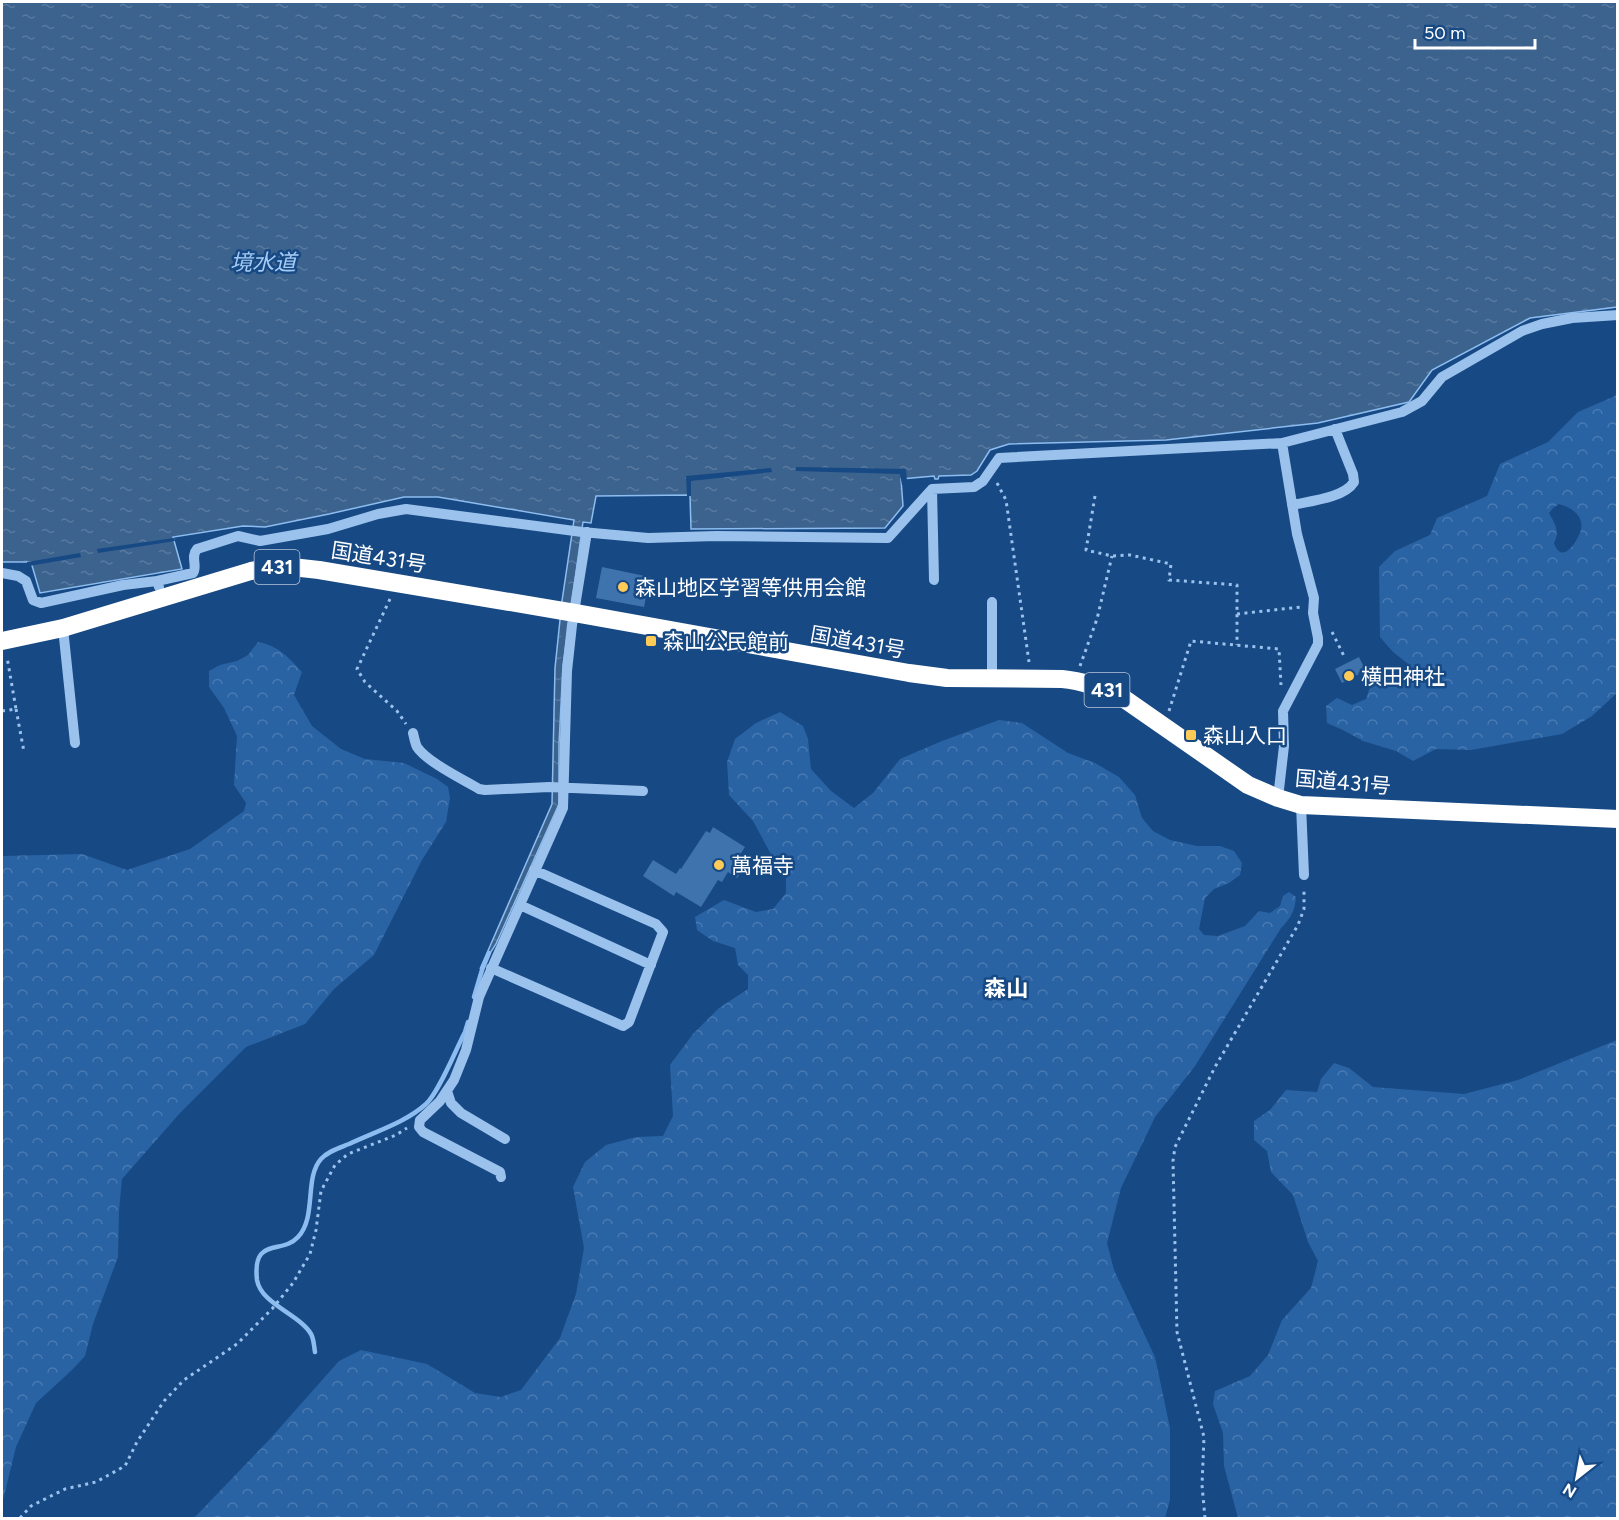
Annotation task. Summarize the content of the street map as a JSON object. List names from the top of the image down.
{
  "streets": {
    "highway": ["国道431号", "431"]
  },
  "districts": ["森山"],
  "water": ["境水道"],
  "places": {
    "other": ["森山地区学習等供用会館", "横田神社", "萬福寺"],
    "transit": ["森山公民館前", "森山入口"]
  },
  "scale_bar": "50 m",
  "north": "bottom left"
}
